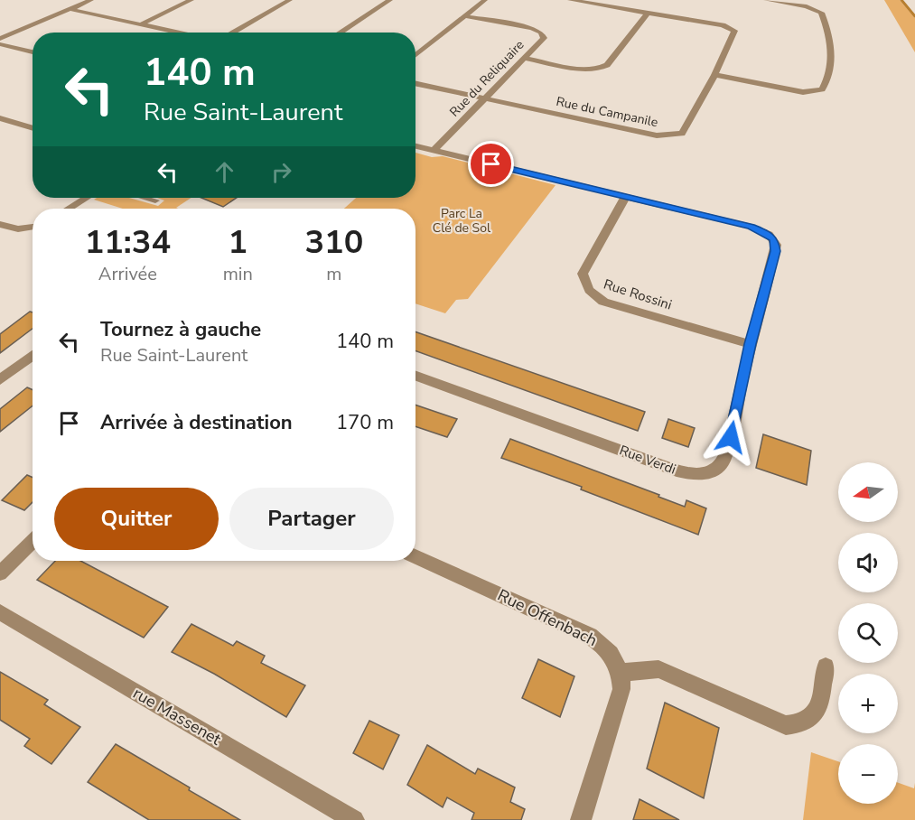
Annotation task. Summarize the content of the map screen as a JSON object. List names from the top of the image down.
{
  "streets": {
    "street": [
      "Rue du Reliquaire",
      "Rue du Campanile",
      "Rue Rossini",
      "Rue Verdi",
      "Rue Offenbach",
      "rue Massenet"
    ]
  },
  "crossings": [
    ["Rue du Reliquaire", "Rue du Campanile"],
    ["Rue Rossini", "Rue Verdi"]
  ],
  "parks": ["Parc La Clé de Sol"],
  "north": "left",
  "page": {
    "turn": ["140 m", "Rue Saint-Laurent"],
    "eta": [
      "11:34",
      "Arrivée",
      "1",
      "min",
      "310",
      "m"
    ],
    "list": [
      {
        "name": "Tournez à gauche",
        "note": "Rue Saint-Laurent",
        "value": "140 m"
      },
      {
        "name": "Arrivée à destination",
        "value": "170 m"
      }
    ],
    "map_buttons": ["+", "−"],
    "buttons": ["Quitter", "Partager"]
  }
}
